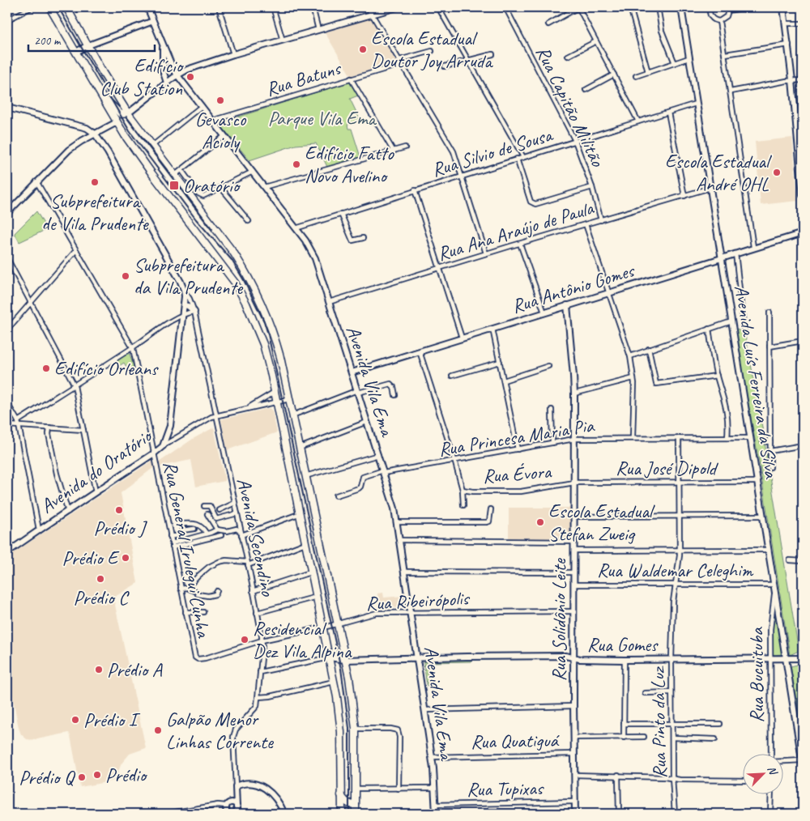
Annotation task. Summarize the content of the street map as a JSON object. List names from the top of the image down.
{
  "streets": {
    "main road": [
      "Rua Antônio Gomes",
      "Avenida Vila Ema",
      "Avenida Luís Ferreira da Silva",
      "Avenida do Oratório",
      "Rua Solidônio Leite",
      "Rua Gomes"
    ],
    "street": [
      "Rua Batuns",
      "Rua Capitão Militão",
      "Rua Silvio de Sousa",
      "Rua Ana Araújo de Paula",
      "Rua Princesa Maria Pia",
      "Rua José Dipold",
      "Rua Évora",
      "Avenida Secondino",
      "Rua General Irulegui Cunha",
      "Rua Waldemar Celeghim",
      "Rua Ribeirópolis",
      "Rua Bucuituba",
      "Rua Pinto da Luz",
      "Rua Quatiguá",
      "Rua Tupixas"
    ]
  },
  "crossings": [
    ["Rua Batuns", "Avenida Vila Ema"],
    ["Rua Capitão Militão", "Rua Silvio de Sousa"],
    ["Rua Capitão Militão", "Rua Ana Araújo de Paula"],
    ["Rua Silvio de Sousa", "Avenida Vila Ema"],
    ["Rua Silvio de Sousa", "Avenida Luís Ferreira da Silva"],
    ["Rua Ana Araújo de Paula", "Avenida Vila Ema"],
    ["Rua Ana Araújo de Paula", "Avenida Luís Ferreira da Silva"],
    ["Rua Antônio Gomes", "Avenida Vila Ema"],
    ["Rua Antônio Gomes", "Avenida Luís Ferreira da Silva"],
    ["Rua Antônio Gomes", "Rua Solidônio Leite"],
    ["Avenida Vila Ema", "Rua Princesa Maria Pia"],
    ["Avenida Vila Ema", "Rua Ribeirópolis"],
    ["Avenida Vila Ema", "Rua Gomes"],
    ["Avenida Vila Ema", "Rua Quatiguá"],
    ["Avenida Vila Ema", "Rua Tupixas"],
    ["Avenida Luís Ferreira da Silva", "Rua Princesa Maria Pia"],
    ["Avenida Luís Ferreira da Silva", "Rua José Dipold"],
    ["Avenida Luís Ferreira da Silva", "Rua Waldemar Celeghim"],
    ["Avenida Luís Ferreira da Silva", "Rua Gomes"],
    ["Avenida Luís Ferreira da Silva", "Rua Bucuituba"],
    ["Rua Princesa Maria Pia", "Rua Solidônio Leite"],
    ["Rua Princesa Maria Pia", "Rua Pinto da Luz"],
    ["Rua José Dipold", "Rua Évora"],
    ["Rua José Dipold", "Rua Solidônio Leite"],
    ["Rua José Dipold", "Rua Pinto da Luz"],
    ["Avenida do Oratório", "Avenida Secondino"],
    ["Avenida do Oratório", "Rua General Irulegui Cunha"],
    ["Rua Évora", "Rua Solidônio Leite"],
    ["Avenida Secondino", "Rua Ribeirópolis"],
    ["Rua General Irulegui Cunha", "Rua Ribeirópolis"],
    ["Rua Waldemar Celeghim", "Rua Solidônio Leite"],
    ["Rua Waldemar Celeghim", "Rua Bucuituba"],
    ["Rua Waldemar Celeghim", "Rua Pinto da Luz"],
    ["Rua Ribeirópolis", "Rua Solidônio Leite"],
    ["Rua Solidônio Leite", "Rua Gomes"],
    ["Rua Solidônio Leite", "Rua Quatiguá"],
    ["Rua Solidônio Leite", "Rua Tupixas"],
    ["Rua Gomes", "Rua Bucuituba"],
    ["Rua Gomes", "Rua Pinto da Luz"]
  ],
  "parks": ["Parque Vila Ema"],
  "places": {
    "other": [
      "Escola Estadual Doutor Joy Arruda",
      "Edifício Club Station",
      "Gevasco Acioly",
      "Edifício Fatto Novo Avelino",
      "Escola Estadual André OHL",
      "Subprefeitura de Vila Prudente",
      "Subprefeitura da Vila Prudente",
      "Edifício Orleans",
      "Prédio J",
      "Escola Estadual Stefan Zweig",
      "Prédio E",
      "Prédio C",
      "Residencial Dez Vila Alpina",
      "Prédio A",
      "Prédio I",
      "Galpão Menor Linhas Corrente",
      "Prédio",
      "Prédio Q"
    ],
    "transit": ["Oratório"]
  },
  "scale_bar": "200 m",
  "north": "top right"
}
